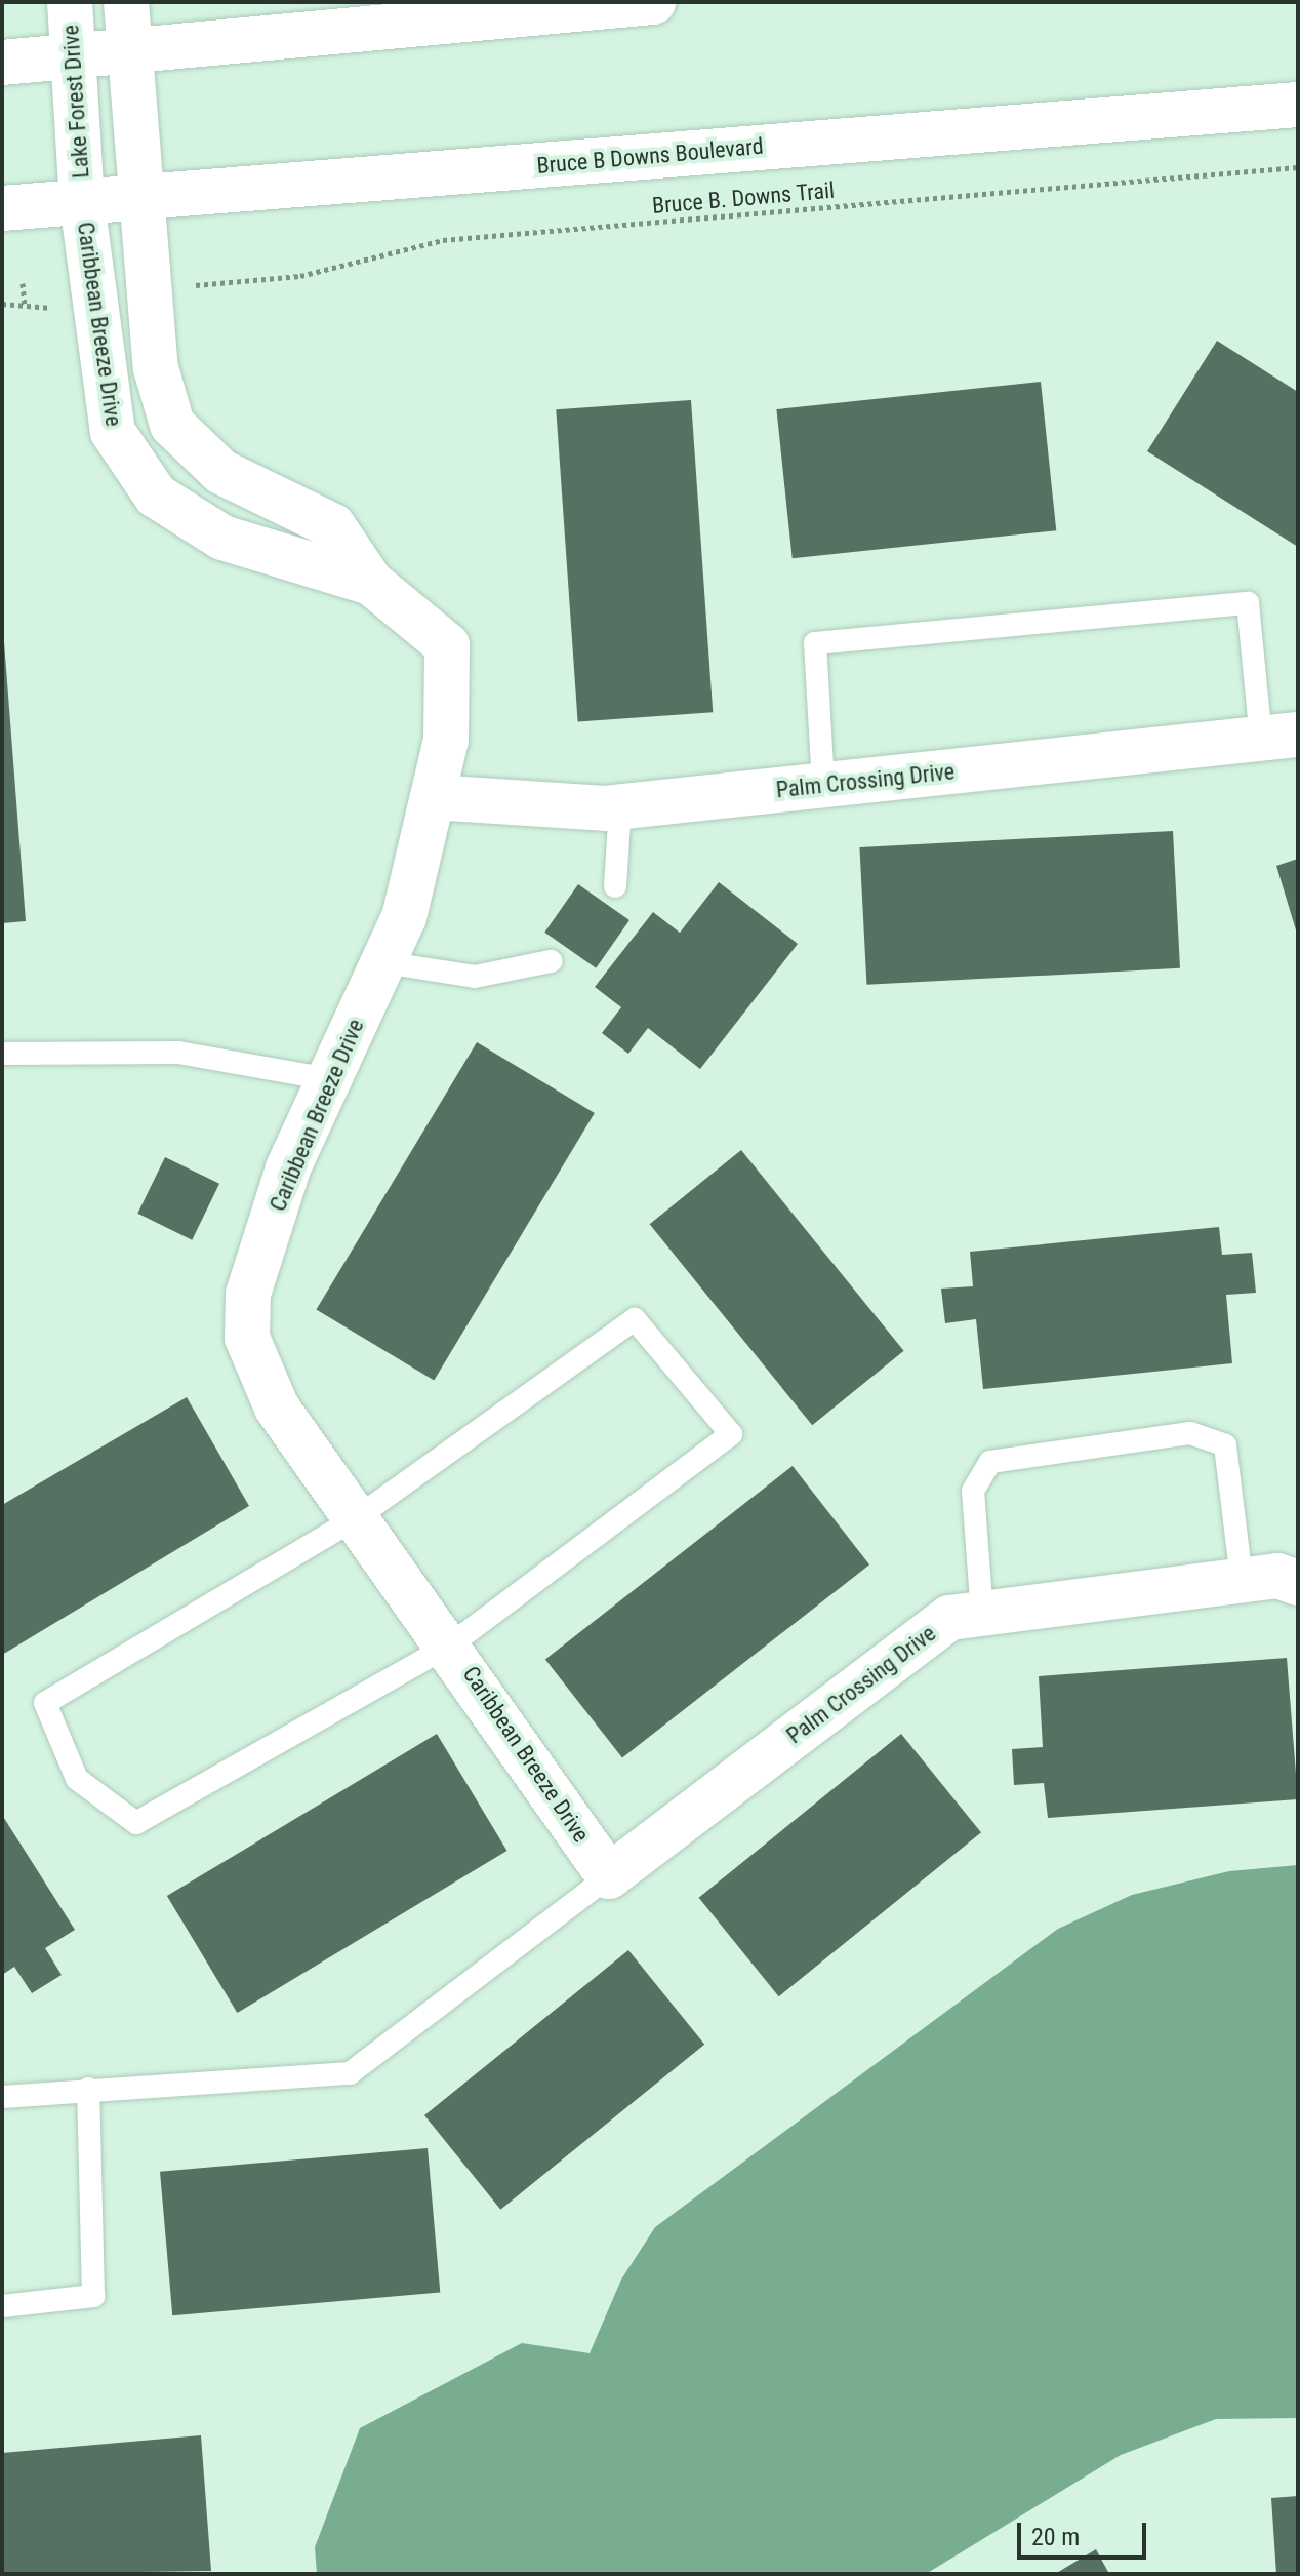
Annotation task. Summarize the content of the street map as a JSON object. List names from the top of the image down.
{
  "streets": {
    "street": [
      "Lake Forest Drive",
      "Bruce B Downs Boulevard",
      "Caribbean Breeze Drive",
      "Palm Crossing Drive"
    ],
    "path": ["Bruce B. Downs Trail"]
  },
  "crossings": [
    ["Lake Forest Drive", "Bruce B Downs Boulevard"],
    ["Lake Forest Drive", "Caribbean Breeze Drive"],
    ["Bruce B Downs Boulevard", "Caribbean Breeze Drive"],
    ["Caribbean Breeze Drive", "Palm Crossing Drive"]
  ],
  "scale_bar": "20 m"
}
